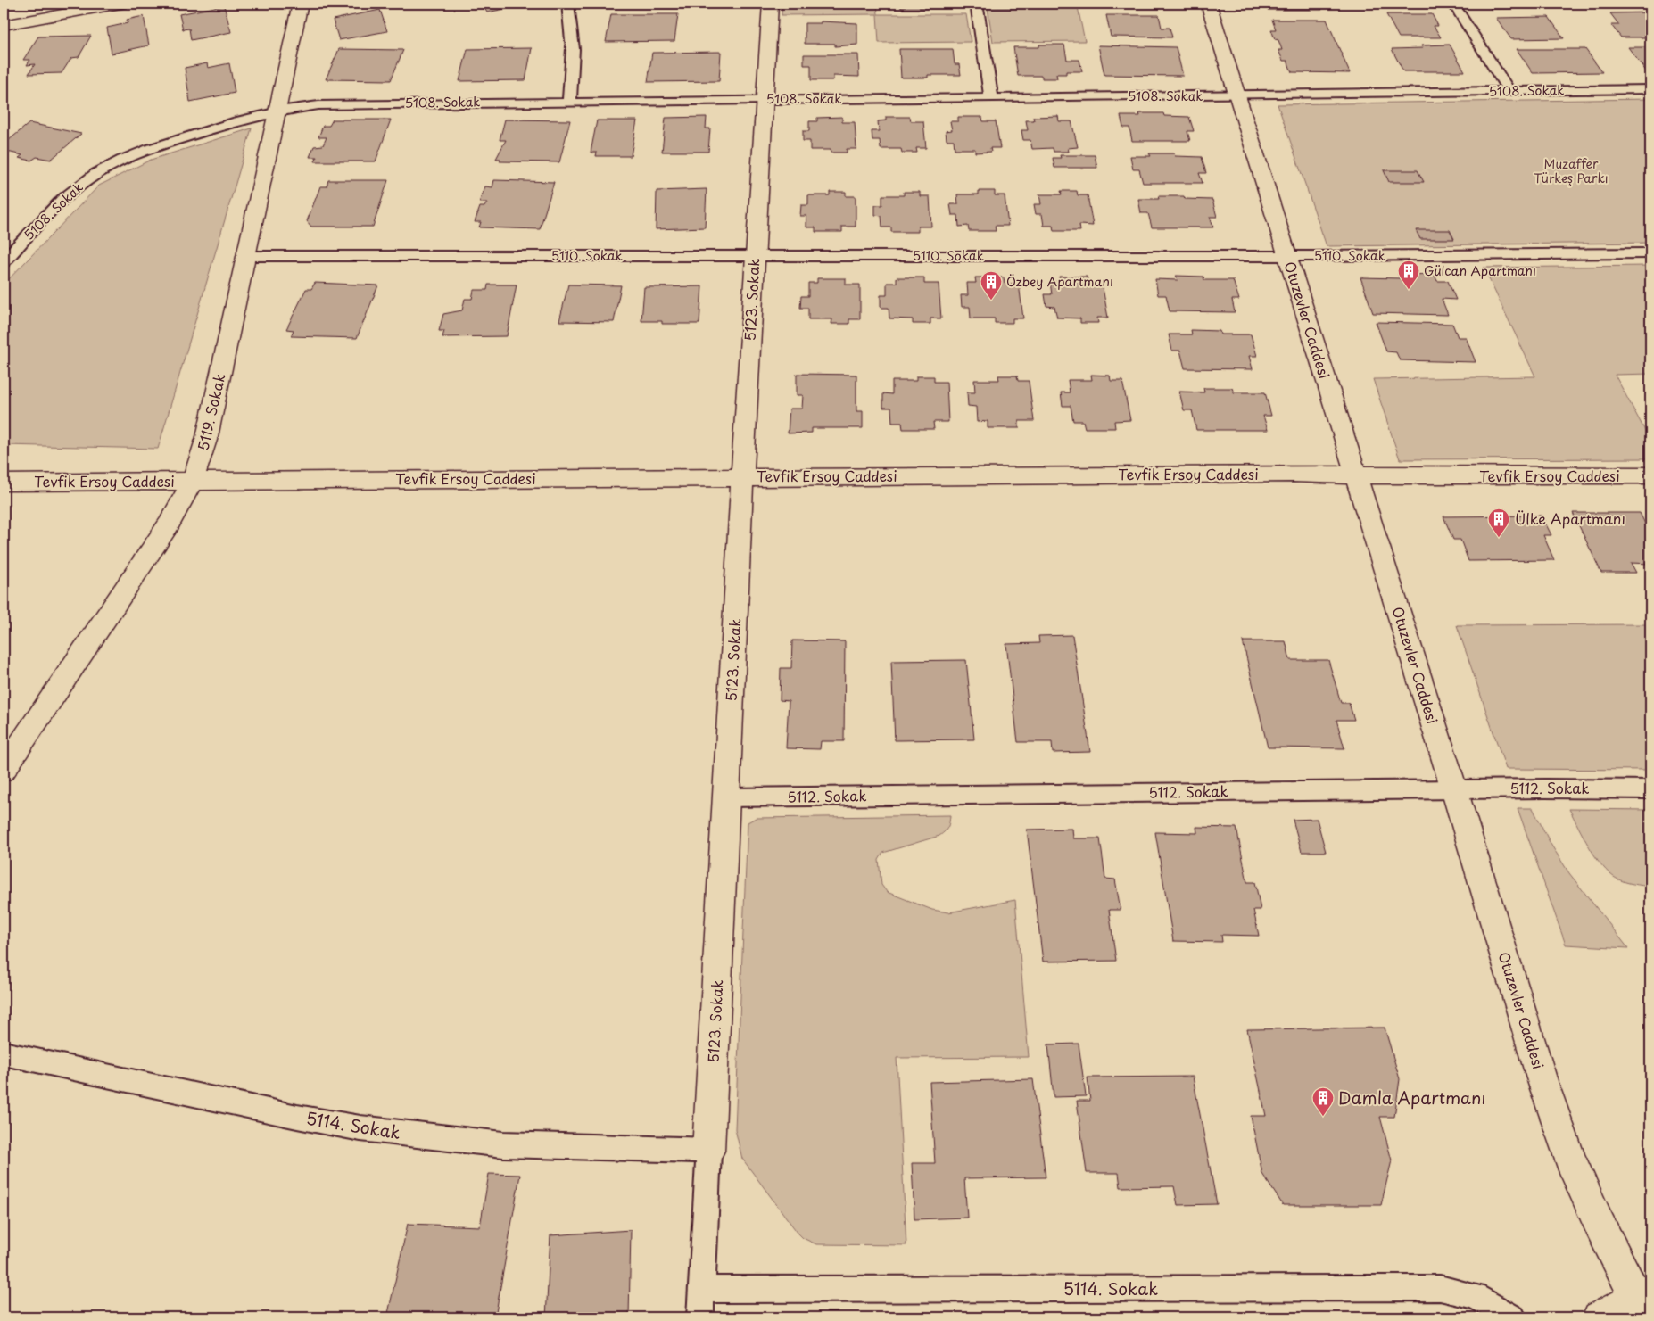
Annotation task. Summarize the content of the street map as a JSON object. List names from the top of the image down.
{
  "streets": {
    "street": [
      "5123. Sokak",
      "Otuzevler Caddesi",
      "5119. Sokak",
      "Tevfik Ersoy Caddesi"
    ],
    "lane": [
      "5108. Sokak",
      "5110. Sokak",
      "5112. Sokak",
      "5114. Sokak"
    ]
  },
  "crossings": [
    ["5108. Sokak", "5123. Sokak"],
    ["5108. Sokak", "Otuzevler Caddesi"],
    ["5108. Sokak", "5119. Sokak"],
    ["5110. Sokak", "5123. Sokak"],
    ["5110. Sokak", "Otuzevler Caddesi"],
    ["5110. Sokak", "5119. Sokak"],
    ["5123. Sokak", "Tevfik Ersoy Caddesi"],
    ["5123. Sokak", "5112. Sokak"],
    ["5123. Sokak", "5114. Sokak"],
    ["Otuzevler Caddesi", "Tevfik Ersoy Caddesi"],
    ["Otuzevler Caddesi", "5112. Sokak"],
    ["5119. Sokak", "Tevfik Ersoy Caddesi"]
  ],
  "parks": ["Muzaffer Türkeş Parkı"],
  "places": {
    "building": [
      "Gülcan Apartmanı",
      "Özbey Apartmanı",
      "Ülke Apartmanı",
      "Damla Apartmanı"
    ]
  }
}
